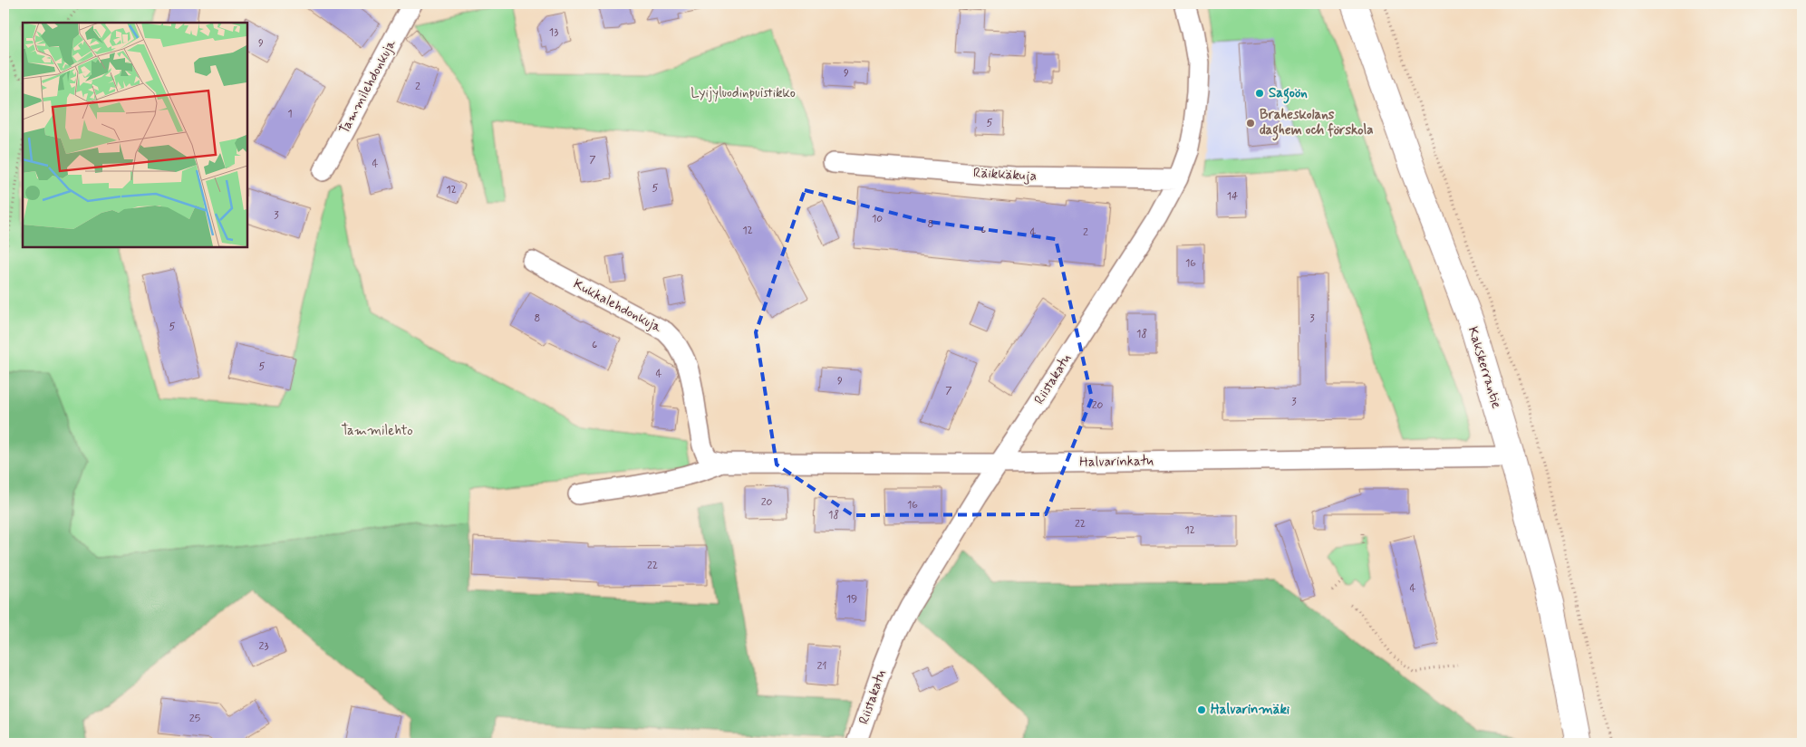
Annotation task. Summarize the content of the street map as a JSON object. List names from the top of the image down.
{
  "streets": {
    "main road": ["Kakskerrantie"],
    "street": [
      "Tammilehdonkuja",
      "Räikkäkuja",
      "Kukkalehdonkuja",
      "Riistakatu",
      "Halvarinkatu"
    ]
  },
  "crossings": [
    ["Räikkäkuja", "Riistakatu"],
    ["Kukkalehdonkuja", "Halvarinkatu"],
    ["Kakskerrantie", "Halvarinkatu"],
    ["Riistakatu", "Halvarinkatu"]
  ],
  "parks": ["Lyijyluodinpuistikko", "Tammilehto"],
  "places": ["Sagoön", "Braheskolans daghem och förskola", "Halvarinmäki"],
  "house_numbers": [
    "13",
    "9",
    "9",
    "2",
    "1",
    "5",
    "7",
    "4",
    "5",
    "12",
    "14",
    "3",
    "10",
    "8",
    "6",
    "12",
    "4",
    "2",
    "16",
    "8",
    "3",
    "5",
    "18",
    "6",
    "5",
    "4",
    "9",
    "7",
    "3",
    "20",
    "20",
    "16",
    "18",
    "22",
    "12",
    "22",
    "4",
    "19",
    "23",
    "21",
    "25"
  ]
}
